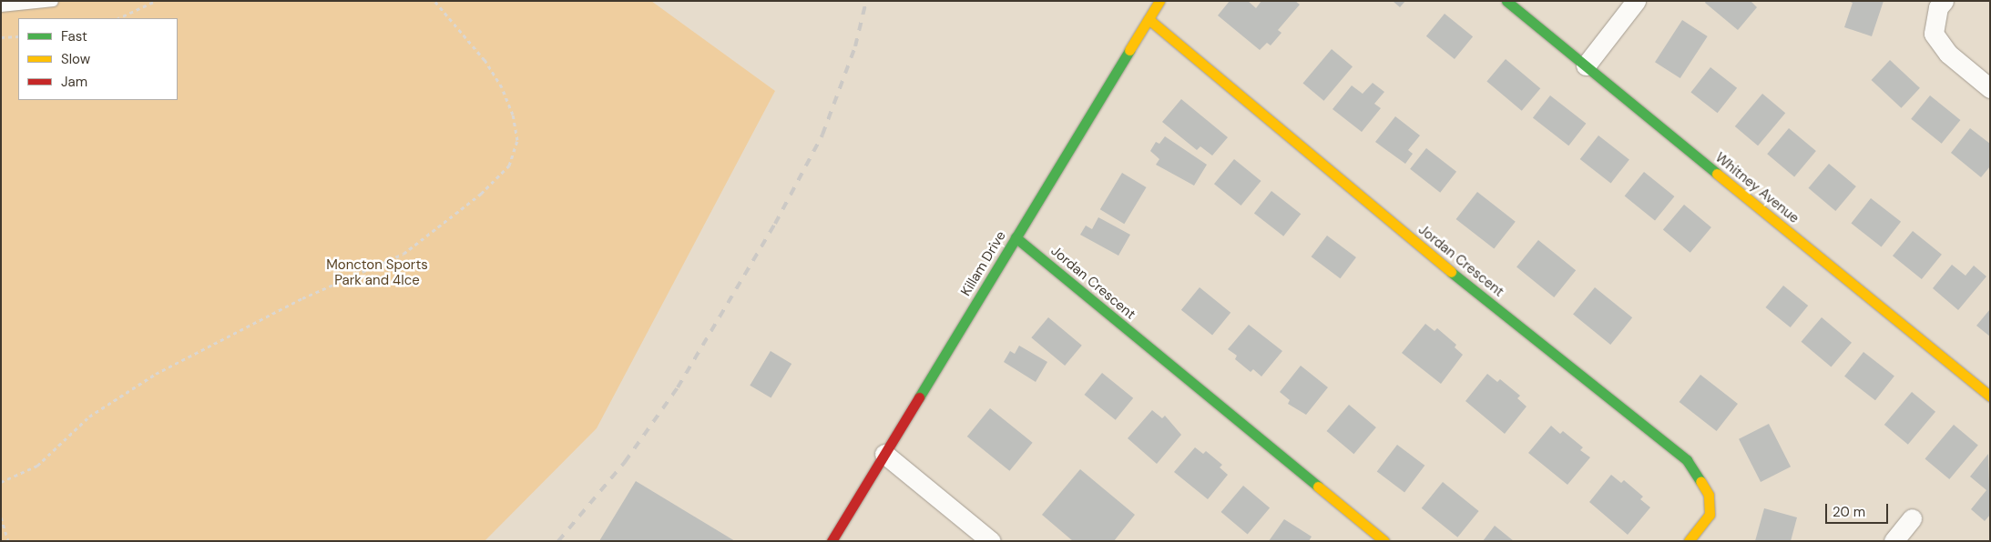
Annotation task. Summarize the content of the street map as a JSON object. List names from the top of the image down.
{
  "streets": {
    "street": ["Whitney Avenue", "Jordan Crescent", "Killam Drive"]
  },
  "crossings": [
    ["Jordan Crescent", "Killam Drive"]
  ],
  "parks": ["Moncton Sports Park and 4Ice"],
  "legend": ["Fast", "Slow", "Jam"],
  "scale_bar": "20 m"
}
